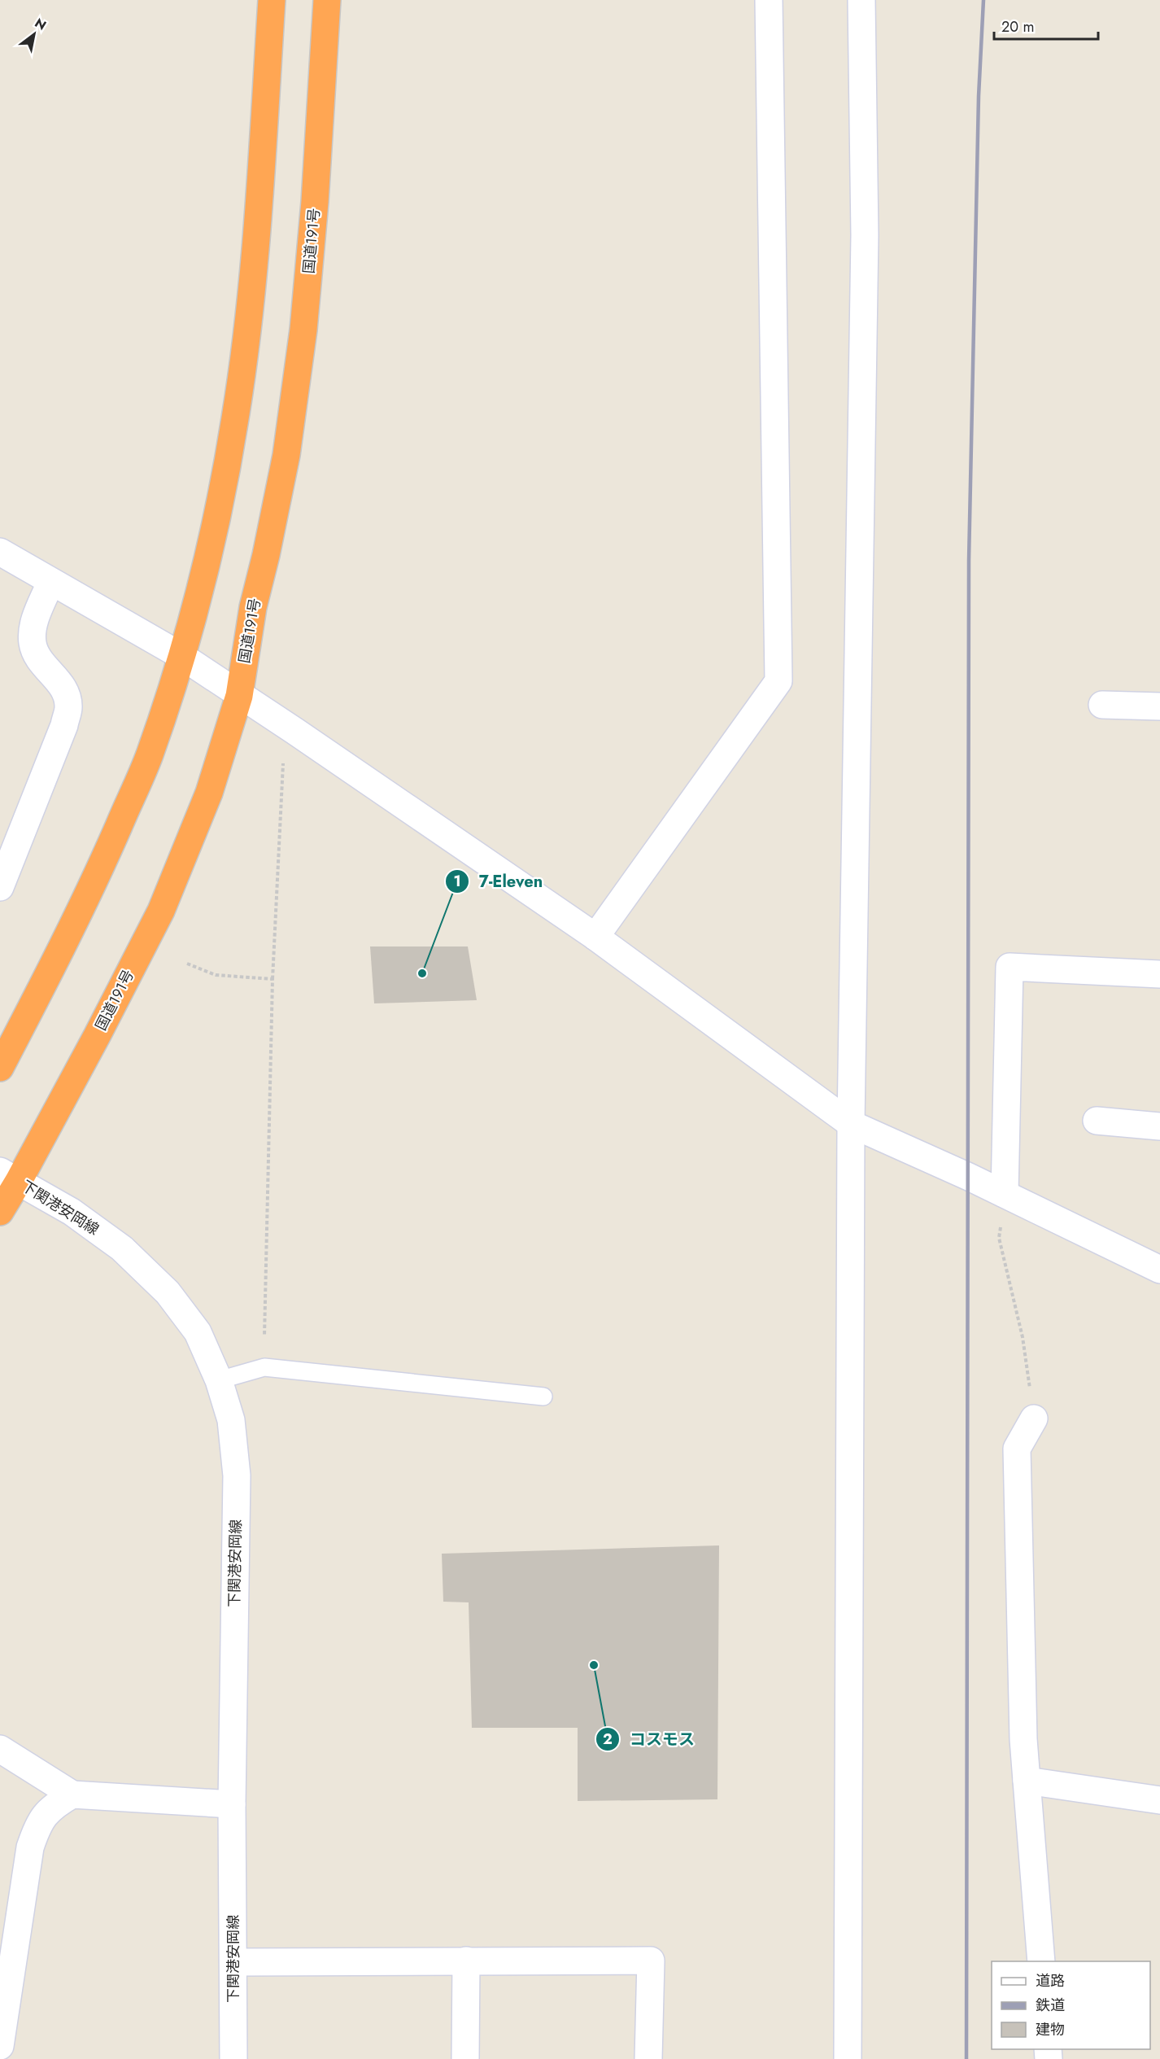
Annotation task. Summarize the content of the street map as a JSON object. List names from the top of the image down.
{
  "streets": {
    "highway": ["国道191号"],
    "street": ["下関港安岡線"]
  },
  "crossings": [
    ["国道191号", "下関港安岡線"]
  ],
  "places": ["7-Eleven", "コスモス"],
  "legend": ["道路", "鉄道", "建物"],
  "scale_bar": "20 m",
  "north": "top right"
}
